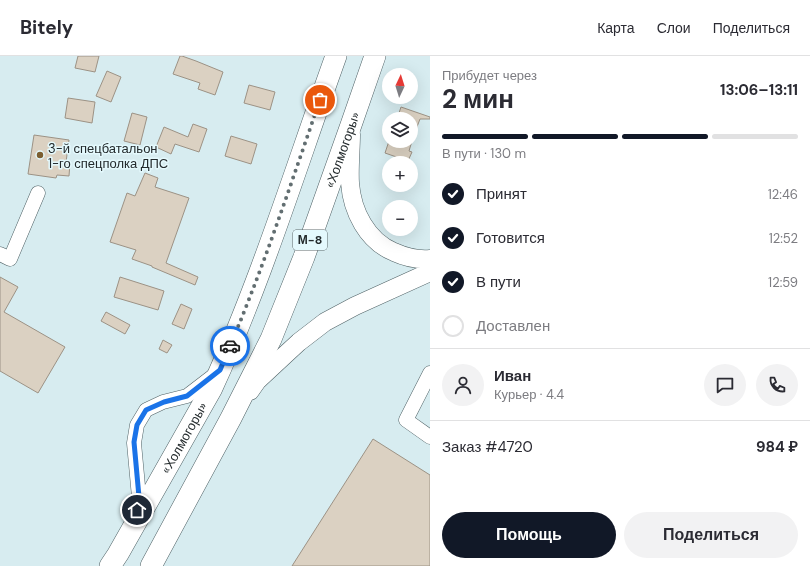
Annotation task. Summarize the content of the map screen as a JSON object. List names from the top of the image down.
{
  "streets": {
    "highway": ["«Холмогоры»", "М-8"]
  },
  "places": ["3-й спецбатальон 1-го спецполка ДПС"],
  "north": "top",
  "page": {
    "header": "Bitely",
    "nav": ["Карта", "Слои", "Поделиться"],
    "heading": ["2 мин", "Прибудет через", "13:06–13:11"],
    "panel": [
      "Иван",
      "Курьер · 4.4",
      "Заказ #4720",
      "984 ₽"
    ],
    "map_buttons": ["+", "−"],
    "bar": "В пути · 130 m",
    "list": [
      ["Принят", "12:46"],
      ["Готовится", "12:52"],
      ["В пути", "12:59"],
      "Доставлен"
    ],
    "buttons": ["Помощь", "Поделиться"]
  }
}
